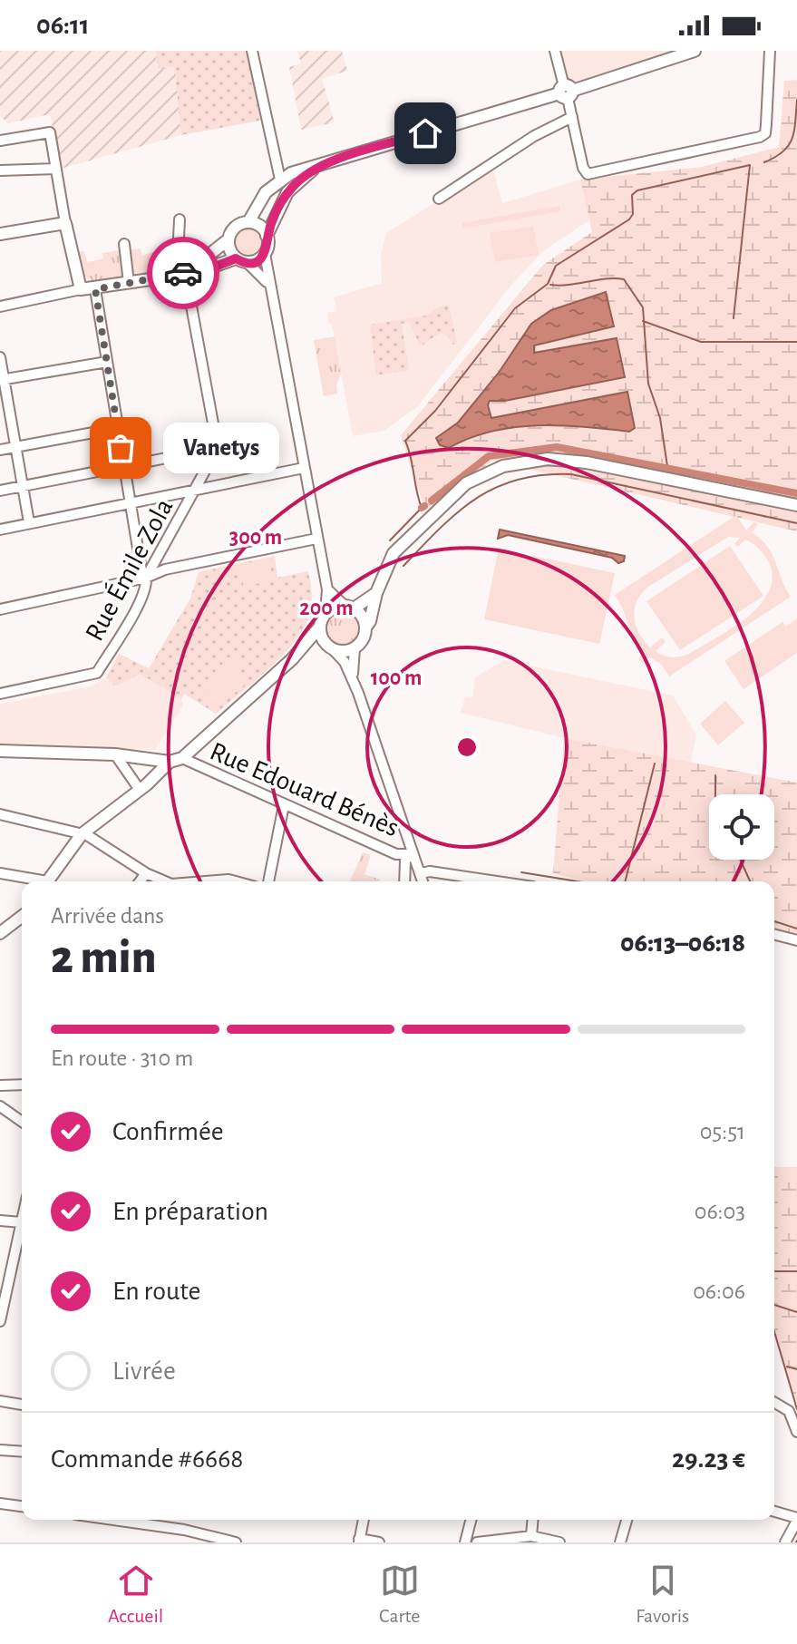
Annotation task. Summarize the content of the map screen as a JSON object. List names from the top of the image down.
{
  "streets": {
    "street": ["Rue Émile Zola", "Rue Edouard Bénès"]
  },
  "places": ["Vanetys"],
  "page": {
    "status": "06:11",
    "bubble": "Vanetys",
    "heading": ["2 min", "Arrivée dans", "06:13–06:18"],
    "panel": ["Commande #6668", "29.23 €"],
    "bar": "En route · 310 m",
    "list": [
      ["Confirmée", "05:51"],
      ["En préparation", "06:03"],
      ["En route", "06:06"],
      "Livrée"
    ],
    "tabs": ["Accueil", "Carte", "Favoris"]
  },
  "rings": ["300 m", "200 m", "100 m"]
}
